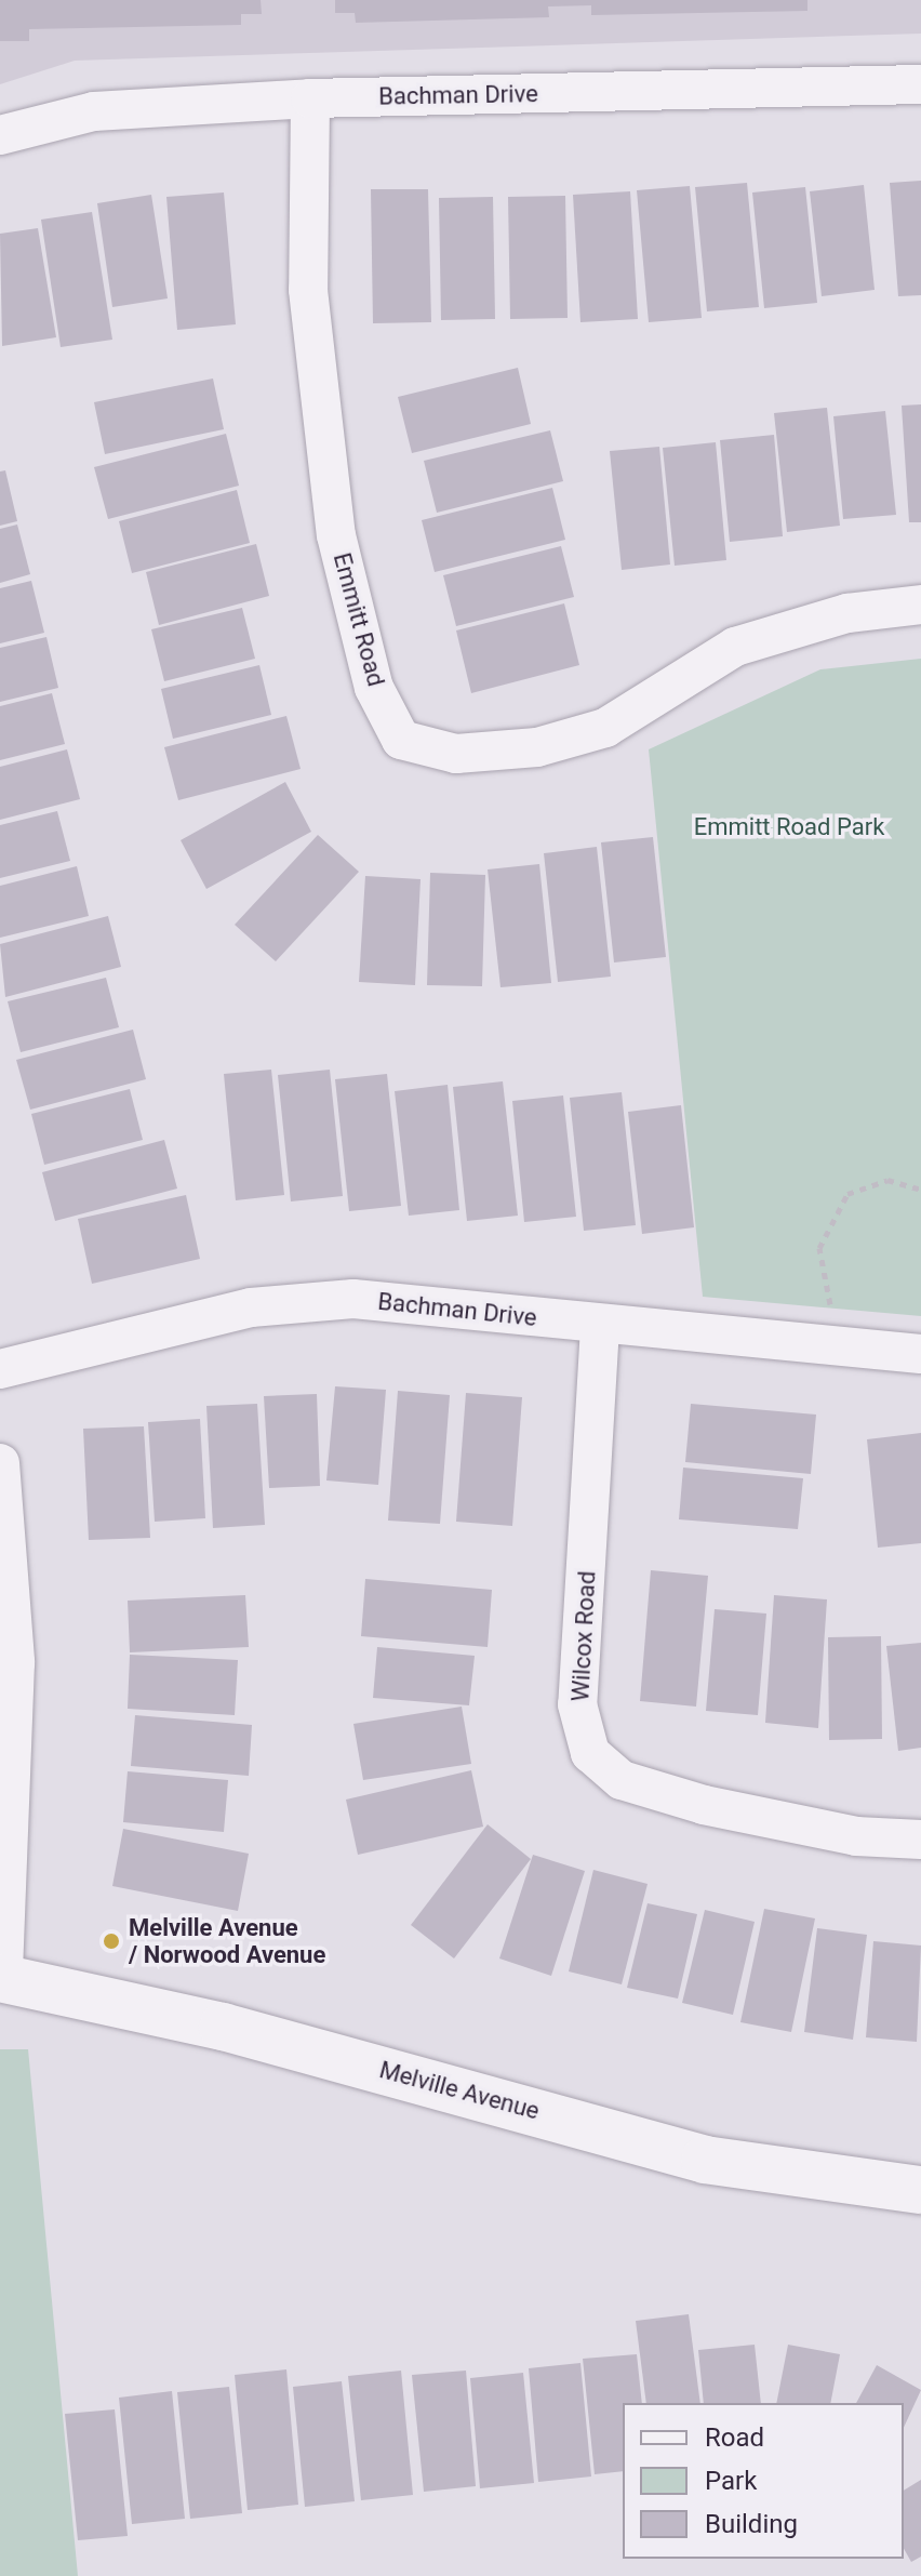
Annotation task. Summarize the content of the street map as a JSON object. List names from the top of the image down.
{
  "streets": {
    "street": [
      "Bachman Drive",
      "Emmitt Road",
      "Wilcox Road",
      "Melville Avenue"
    ]
  },
  "crossings": [
    ["Bachman Drive", "Emmitt Road"],
    ["Bachman Drive", "Wilcox Road"]
  ],
  "parks": ["Emmitt Road Park"],
  "places": ["Melville Avenue / Norwood Avenue"],
  "legend": ["Road", "Park", "Building"]
}
